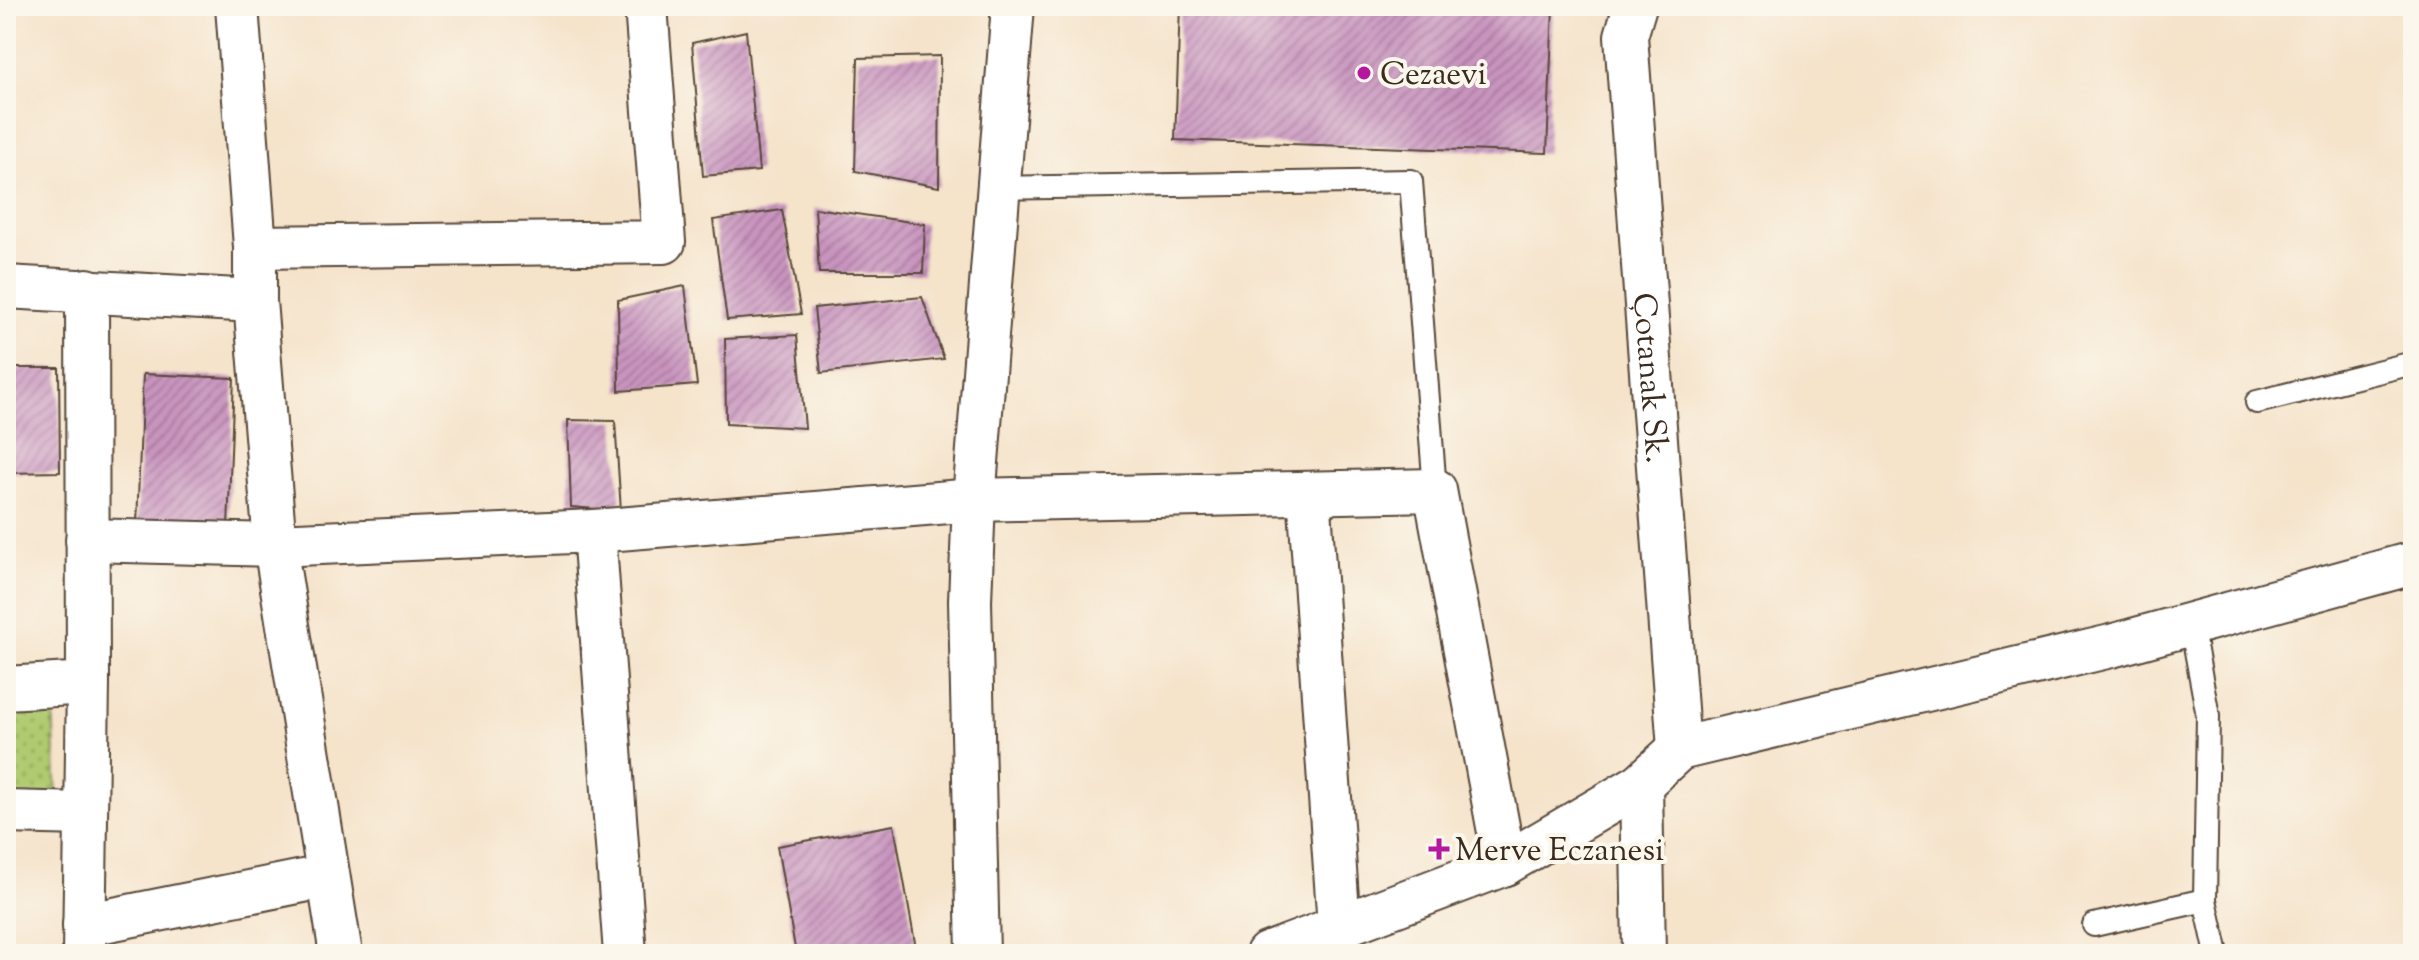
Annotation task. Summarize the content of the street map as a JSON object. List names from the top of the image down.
{
  "streets": {
    "street": ["Çotanak Sk."]
  },
  "places": {
    "other": ["Cezaevi"],
    "health": ["Merve Eczanesi"]
  }
}
